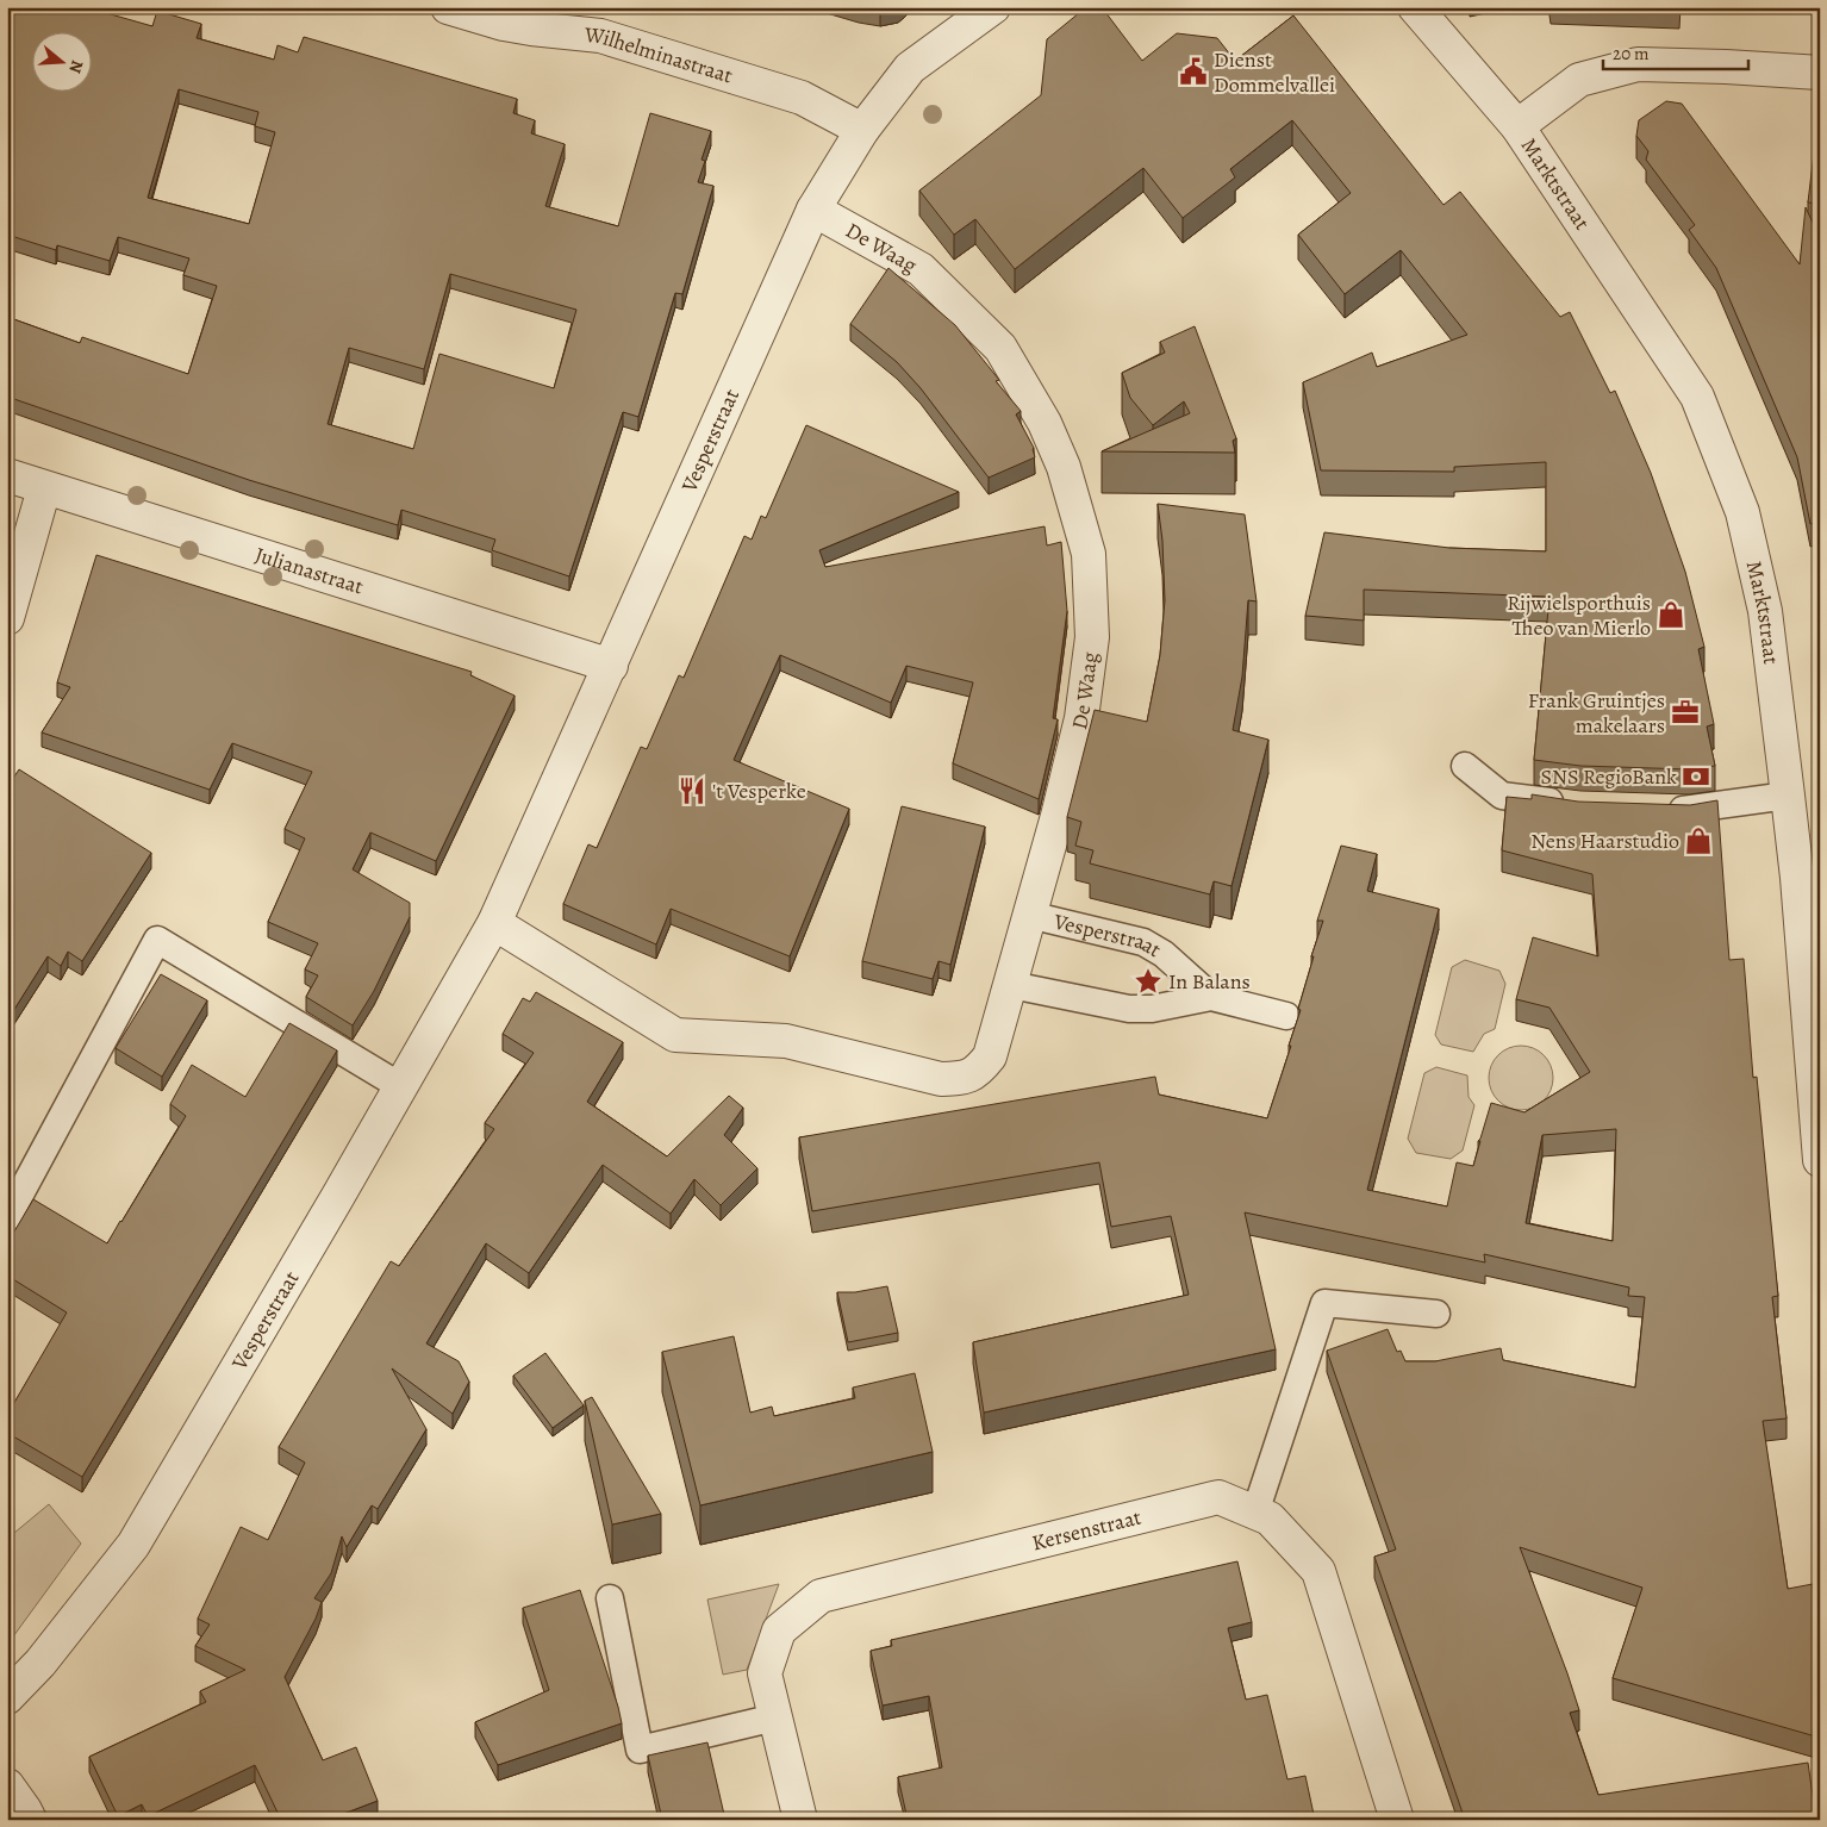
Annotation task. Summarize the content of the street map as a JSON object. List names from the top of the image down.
{
  "streets": {
    "street": [
      "Wilhelminastraat",
      "Marktstraat",
      "De Waag",
      "Vesperstraat",
      "Julianastraat",
      "Kersenstraat"
    ]
  },
  "crossings": [
    ["Wilhelminastraat", "Vesperstraat"],
    ["De Waag", "Vesperstraat"],
    ["Vesperstraat", "Julianastraat"]
  ],
  "places": {
    "public building": ["Dienst Dommelvallei"],
    "shop": ["Rijwielsporthuis Theo van Mierlo", "Nens Haarstudio"],
    "office": ["Frank Gruintjes makelaars"],
    "bank": ["SNS RegioBank"],
    "restaurant": ["'t Vesperke"],
    "place": ["In Balans"]
  },
  "scale_bar": "20 m",
  "north": "right"
}
